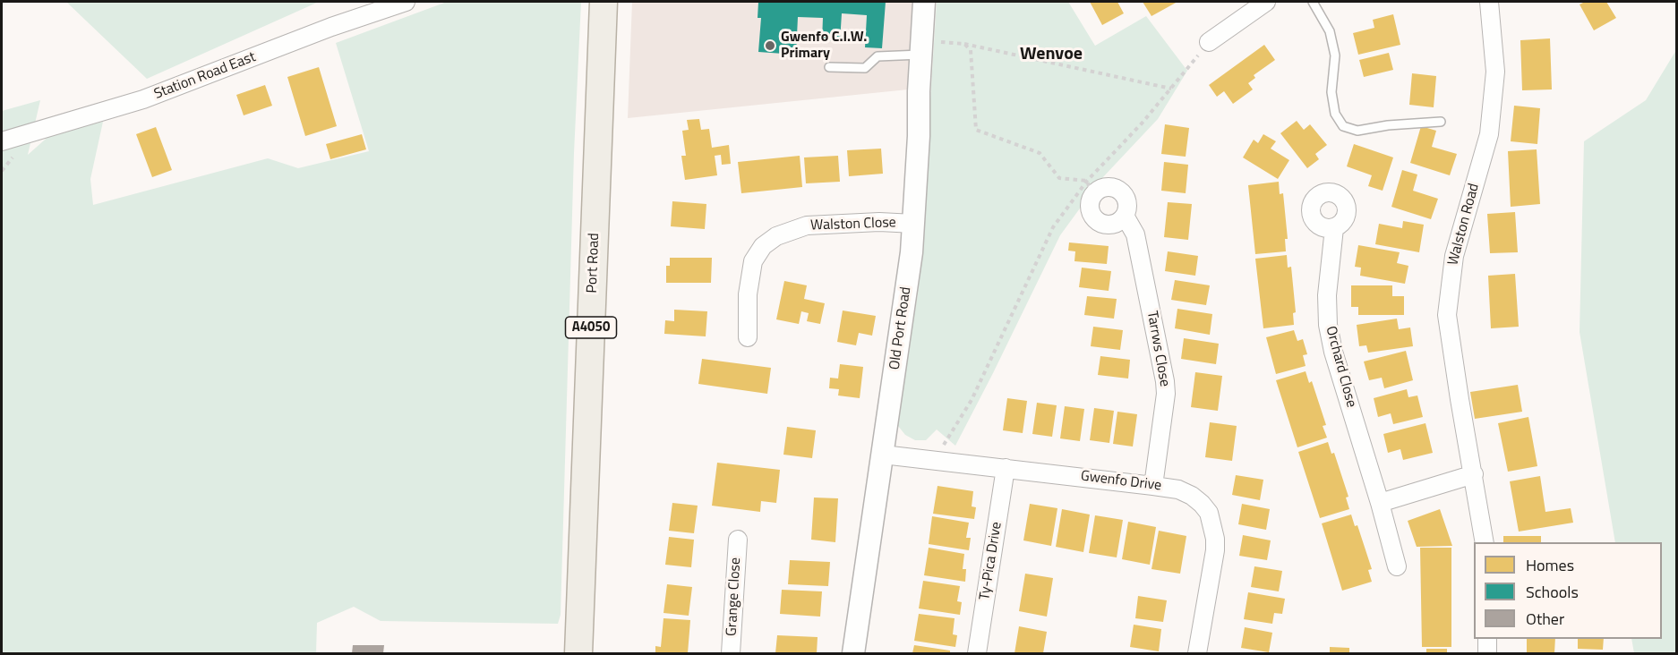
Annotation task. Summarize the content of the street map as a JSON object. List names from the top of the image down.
{
  "streets": {
    "main road": ["Port Road", "A4050"],
    "street": [
      "Station Road East",
      "Walston Close",
      "Walston Road",
      "Old Port Road",
      "Tarrws Close",
      "Orchard Close",
      "Gwenfo Drive",
      "Ty-Pica Drive",
      "Grange Close"
    ]
  },
  "crossings": [
    ["Walston Close", "Old Port Road"],
    ["Old Port Road", "Gwenfo Drive"],
    ["Tarrws Close", "Gwenfo Drive"],
    ["Gwenfo Drive", "Ty-Pica Drive"]
  ],
  "districts": ["Wenvoe"],
  "places": ["Gwenfo C.I.W. Primary"],
  "legend": ["Homes", "Schools", "Other"]
}
